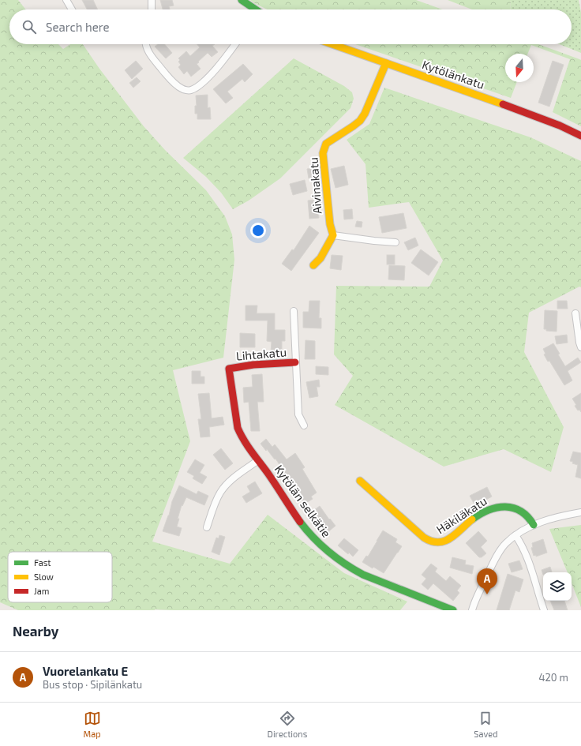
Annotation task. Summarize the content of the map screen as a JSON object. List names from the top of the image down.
{
  "streets": {
    "street": [
      "Kytölänkatu",
      "Aivinakatu",
      "Lihtakatu",
      "Kytölän selkätie",
      "Häkiläkatu"
    ]
  },
  "crossings": [
    ["Kytölänkatu", "Aivinakatu"],
    ["Lihtakatu", "Kytölän selkätie"]
  ],
  "legend": ["Fast", "Slow", "Jam"],
  "north": "bottom",
  "page": {
    "search": "Search here",
    "pins": "A",
    "heading": "Nearby",
    "list": [
      {
        "mark": "A",
        "name": "Vuorelankatu E",
        "note": "Bus stop · Sipilänkatu",
        "value": "420 m"
      }
    ],
    "nav": ["Map", "Directions", "Saved"]
  }
}
